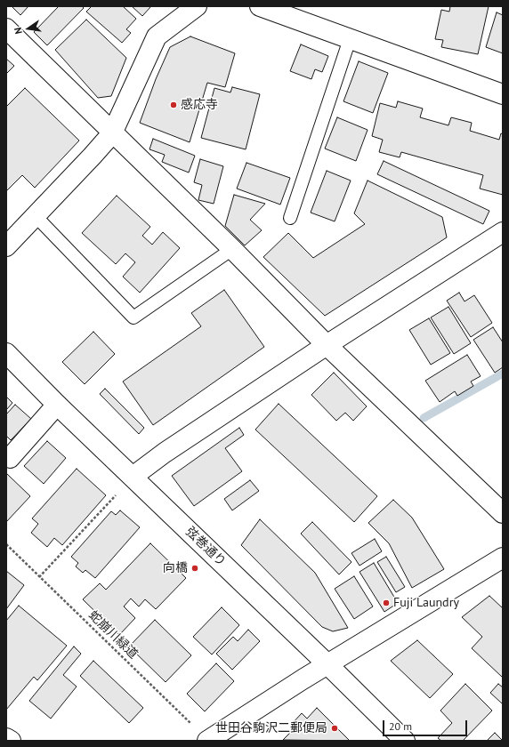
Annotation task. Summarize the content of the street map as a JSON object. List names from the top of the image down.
{
  "streets": {
    "street": ["弦巻通り"],
    "path": ["蛇崩川緑道"]
  },
  "places": [
    "感応寺",
    "向橋",
    "Fuji Laundry",
    "世田谷駒沢二郵便局"
  ],
  "scale_bar": "20 m",
  "north": "left"
}
